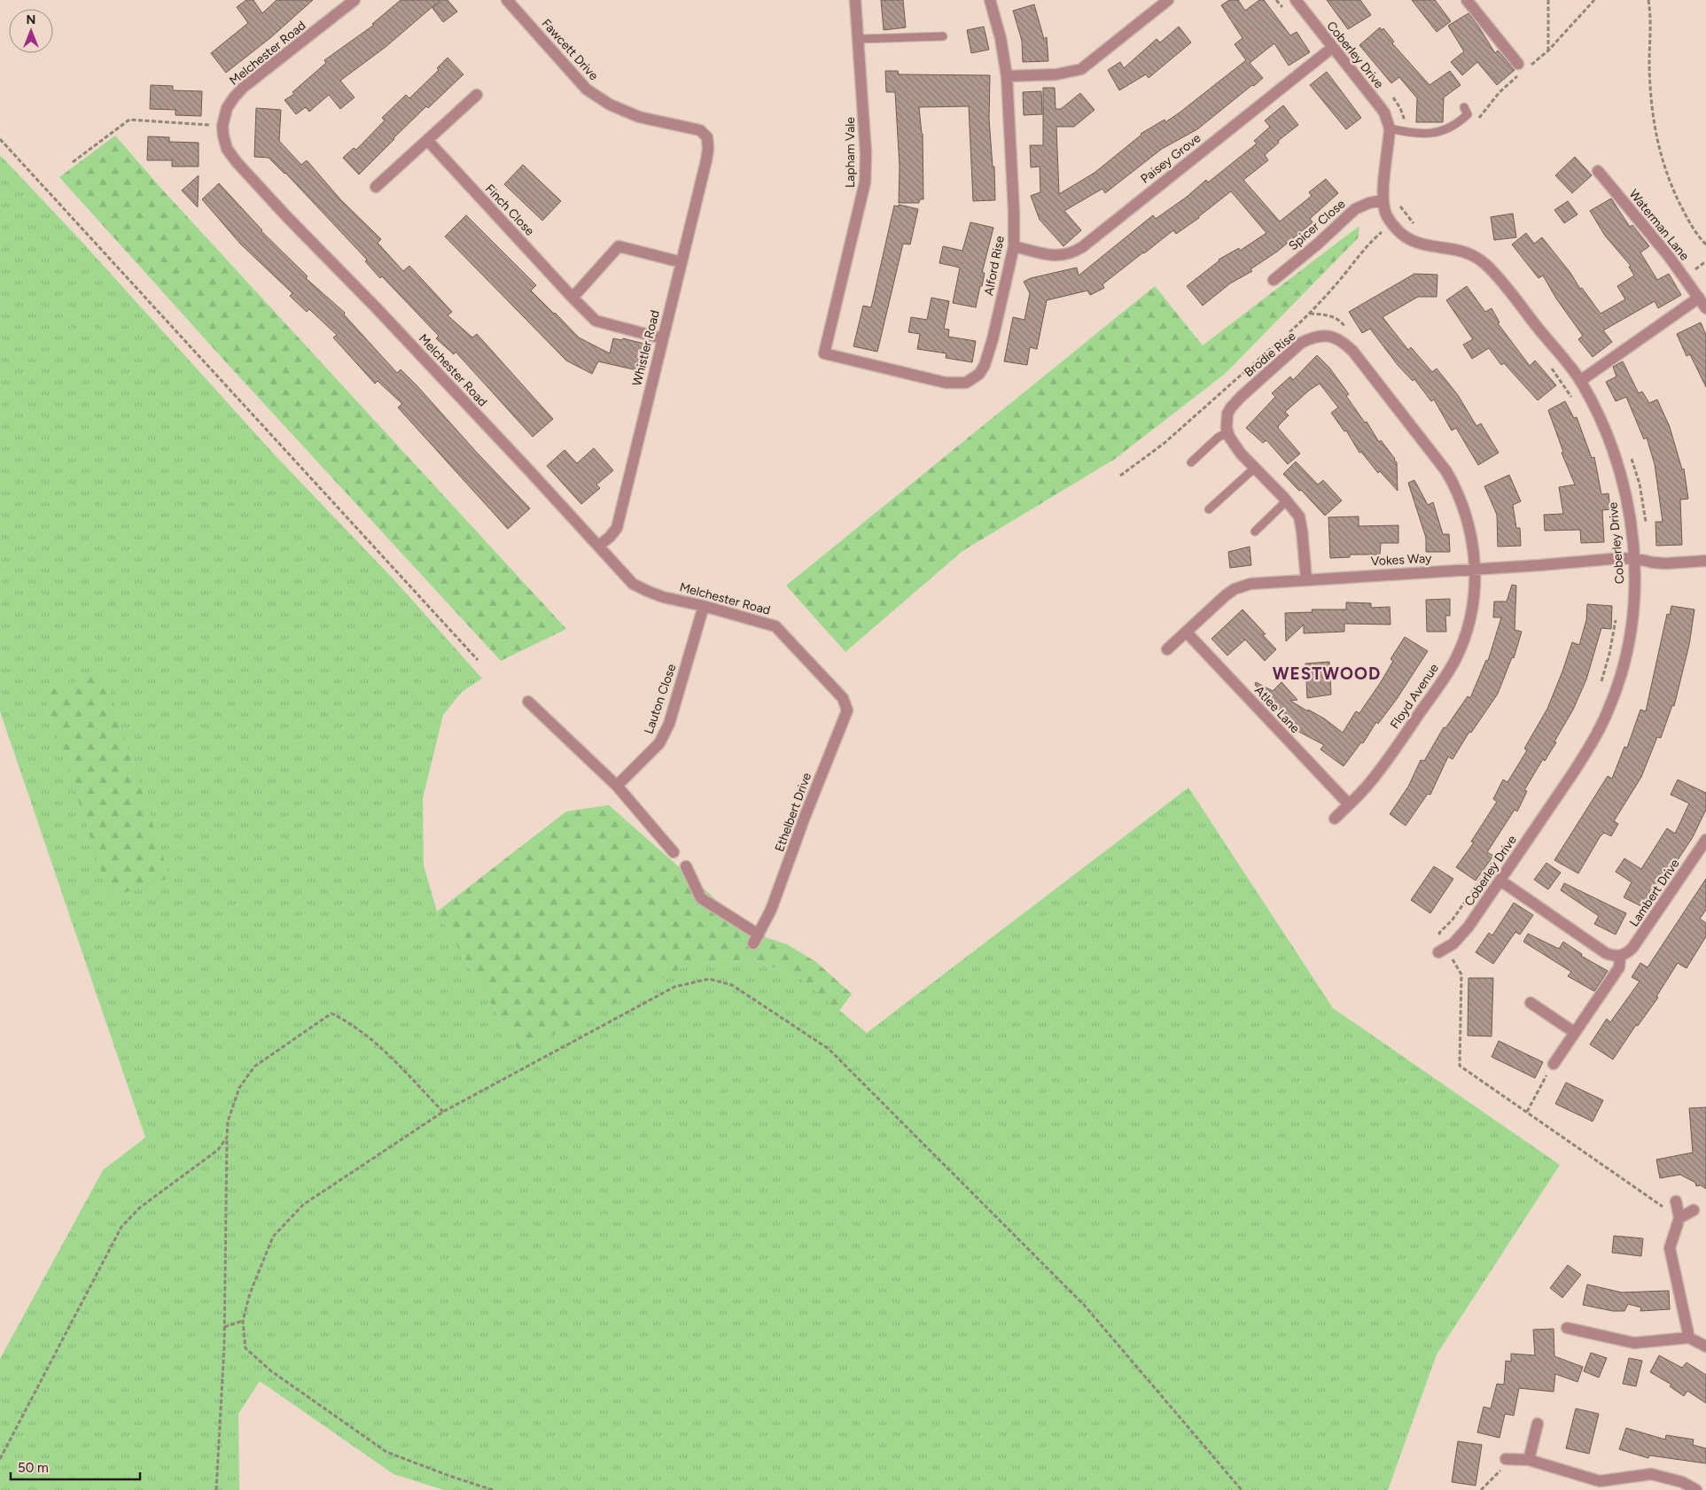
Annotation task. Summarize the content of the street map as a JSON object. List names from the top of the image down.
{
  "streets": {
    "street": [
      "Fawcett Drive",
      "Melchester Road",
      "Coberley Drive",
      "Lapham Vale",
      "Paisey Grove",
      "Finch Close",
      "Spicer Close",
      "Waterman Lane",
      "Alford Rise",
      "Whistler Road",
      "Brodie Rise",
      "Vokes Way",
      "Floyd Avenue",
      "Lauton Close",
      "Atlee Lane",
      "Ethelbert Drive",
      "Lambert Drive"
    ]
  },
  "crossings": [
    ["Fawcett Drive", "Whistler Road"],
    ["Melchester Road", "Whistler Road"],
    ["Melchester Road", "Lauton Close"],
    ["Melchester Road", "Ethelbert Drive"],
    ["Coberley Drive", "Paisey Grove"],
    ["Coberley Drive", "Spicer Close"],
    ["Coberley Drive", "Vokes Way"],
    ["Lapham Vale", "Alford Rise"],
    ["Paisey Grove", "Alford Rise"],
    ["Finch Close", "Whistler Road"],
    ["Brodie Rise", "Vokes Way"],
    ["Brodie Rise", "Floyd Avenue"],
    ["Vokes Way", "Floyd Avenue"],
    ["Vokes Way", "Atlee Lane"],
    ["Floyd Avenue", "Atlee Lane"]
  ],
  "districts": ["WESTWOOD"],
  "scale_bar": "50 m",
  "north": "top"
}
